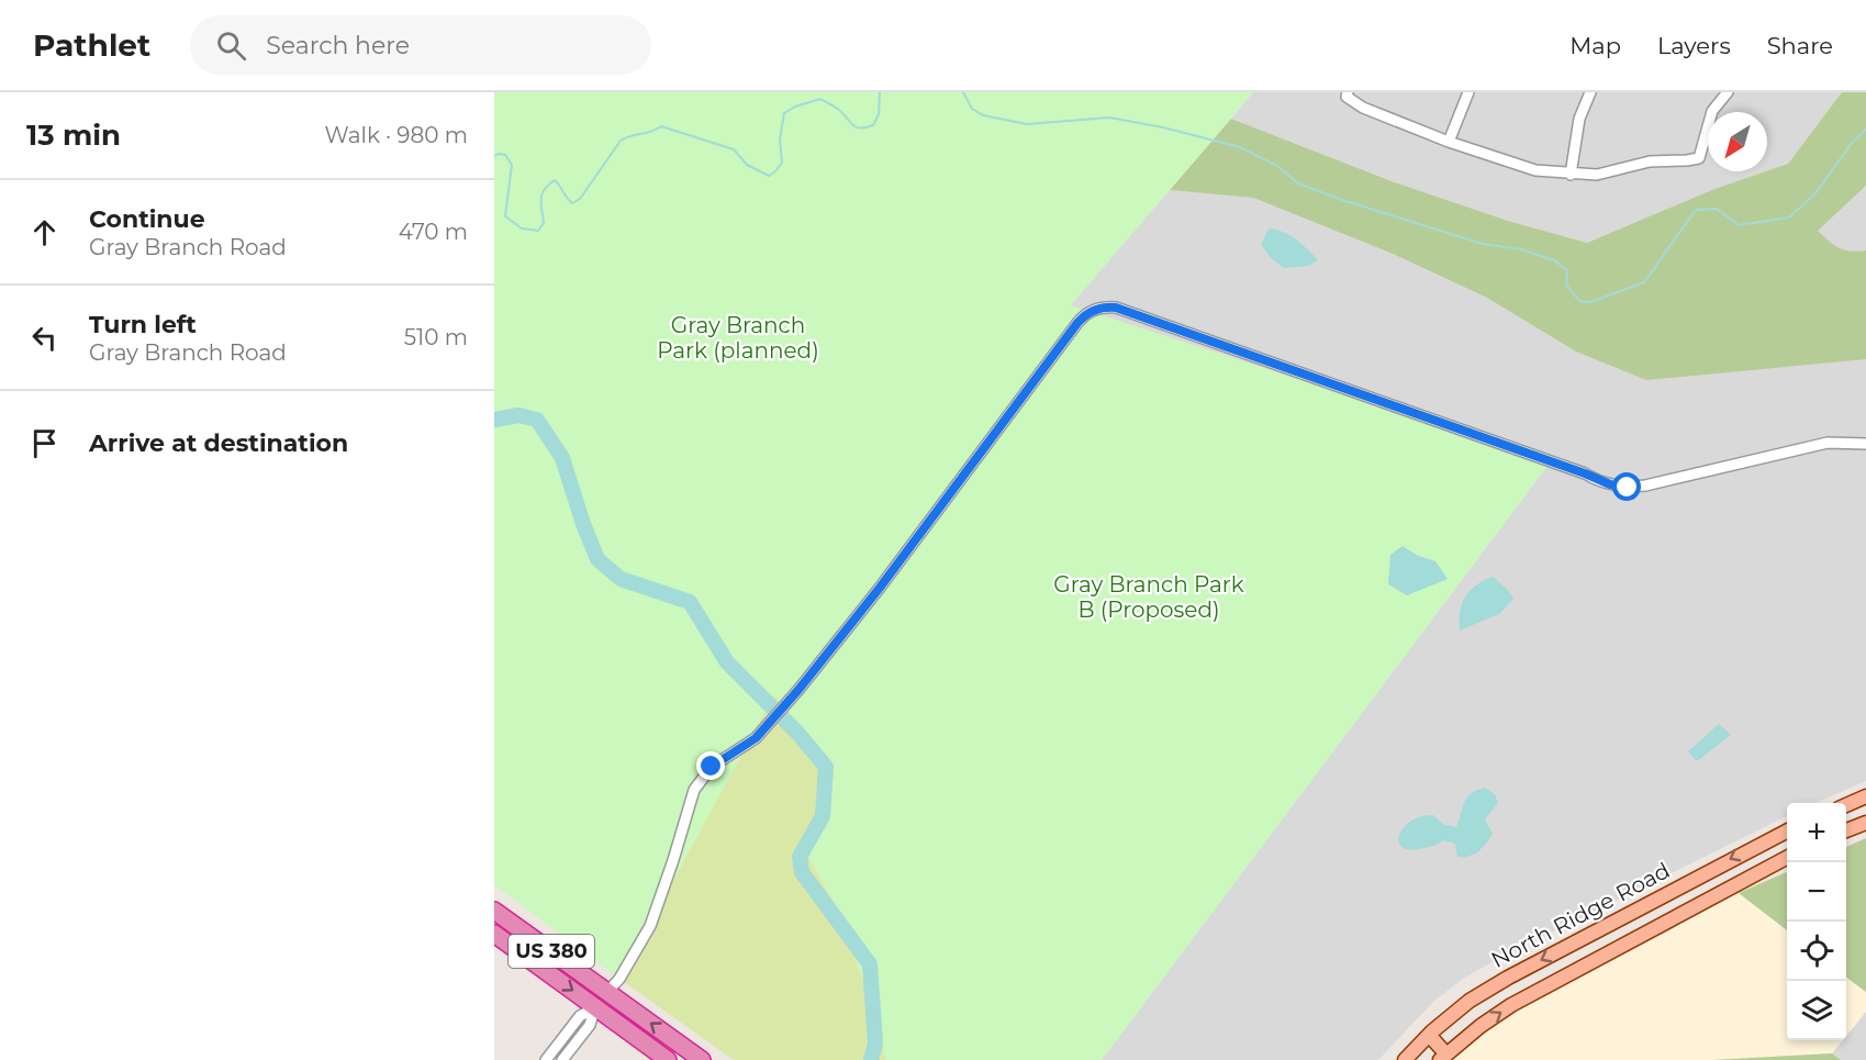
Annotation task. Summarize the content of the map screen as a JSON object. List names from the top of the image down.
{
  "streets": {
    "highway": ["US 380"],
    "main road": ["North Ridge Road"]
  },
  "parks": ["Gray Branch Park (planned)", "Gray Branch Park B (Proposed)"],
  "north": "bottom left",
  "page": {
    "header": "Pathlet",
    "search": "Search here",
    "nav": ["Map", "Layers", "Share"],
    "heading": ["13 min", "Walk · 980 m"],
    "list": [
      ["Continue", "Gray Branch Road", "470 m"],
      ["Turn left", "Gray Branch Road", "510 m"],
      "Arrive at destination"
    ],
    "map_buttons": ["+", "−"]
  }
}
